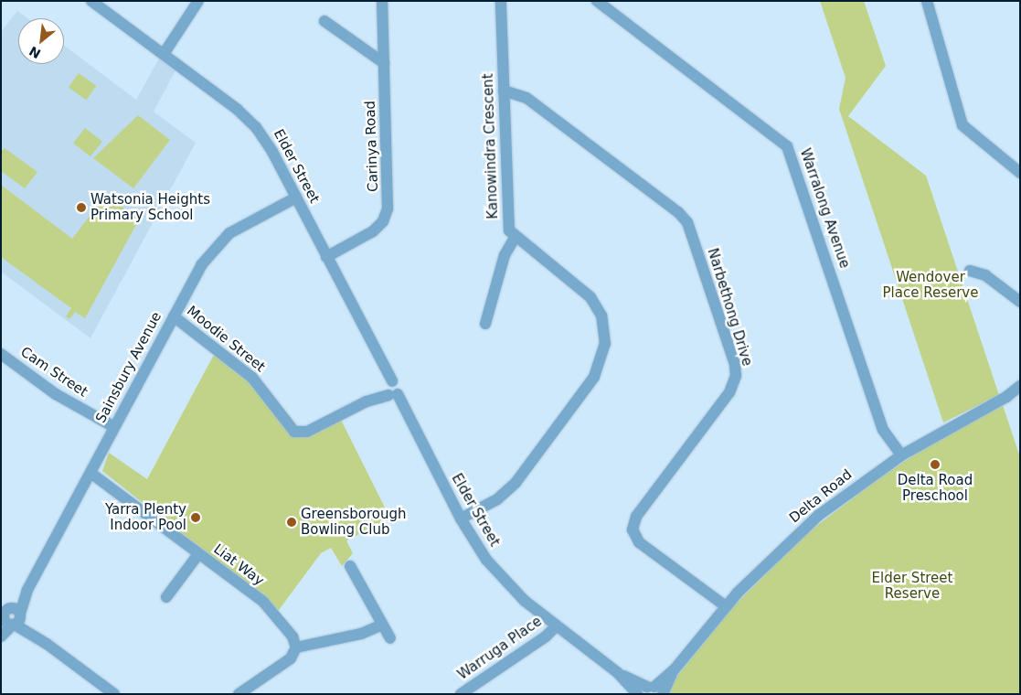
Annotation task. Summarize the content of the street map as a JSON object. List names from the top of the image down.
{
  "streets": {
    "street": [
      "Carinya Road",
      "Kanowindra Crescent",
      "Elder Street",
      "Warralong Avenue",
      "Narbethong Drive",
      "Moodie Street",
      "Sainsbury Avenue",
      "Cam Street",
      "Delta Road",
      "Liat Way",
      "Warruga Place"
    ]
  },
  "crossings": [
    ["Carinya Road", "Elder Street"],
    ["Kanowindra Crescent", "Narbethong Drive"],
    ["Elder Street", "Moodie Street"],
    ["Elder Street", "Sainsbury Avenue"],
    ["Elder Street", "Delta Road"],
    ["Elder Street", "Warruga Place"],
    ["Warralong Avenue", "Delta Road"],
    ["Narbethong Drive", "Delta Road"],
    ["Moodie Street", "Sainsbury Avenue"],
    ["Sainsbury Avenue", "Cam Street"],
    ["Sainsbury Avenue", "Liat Way"]
  ],
  "parks": ["Wendover Place Reserve", "Elder Street Reserve"],
  "places": [
    "Watsonia Heights Primary School",
    "Delta Road Preschool",
    "Yarra Plenty Indoor Pool",
    "Greensborough Bowling Club"
  ],
  "north": "bottom left"
}
